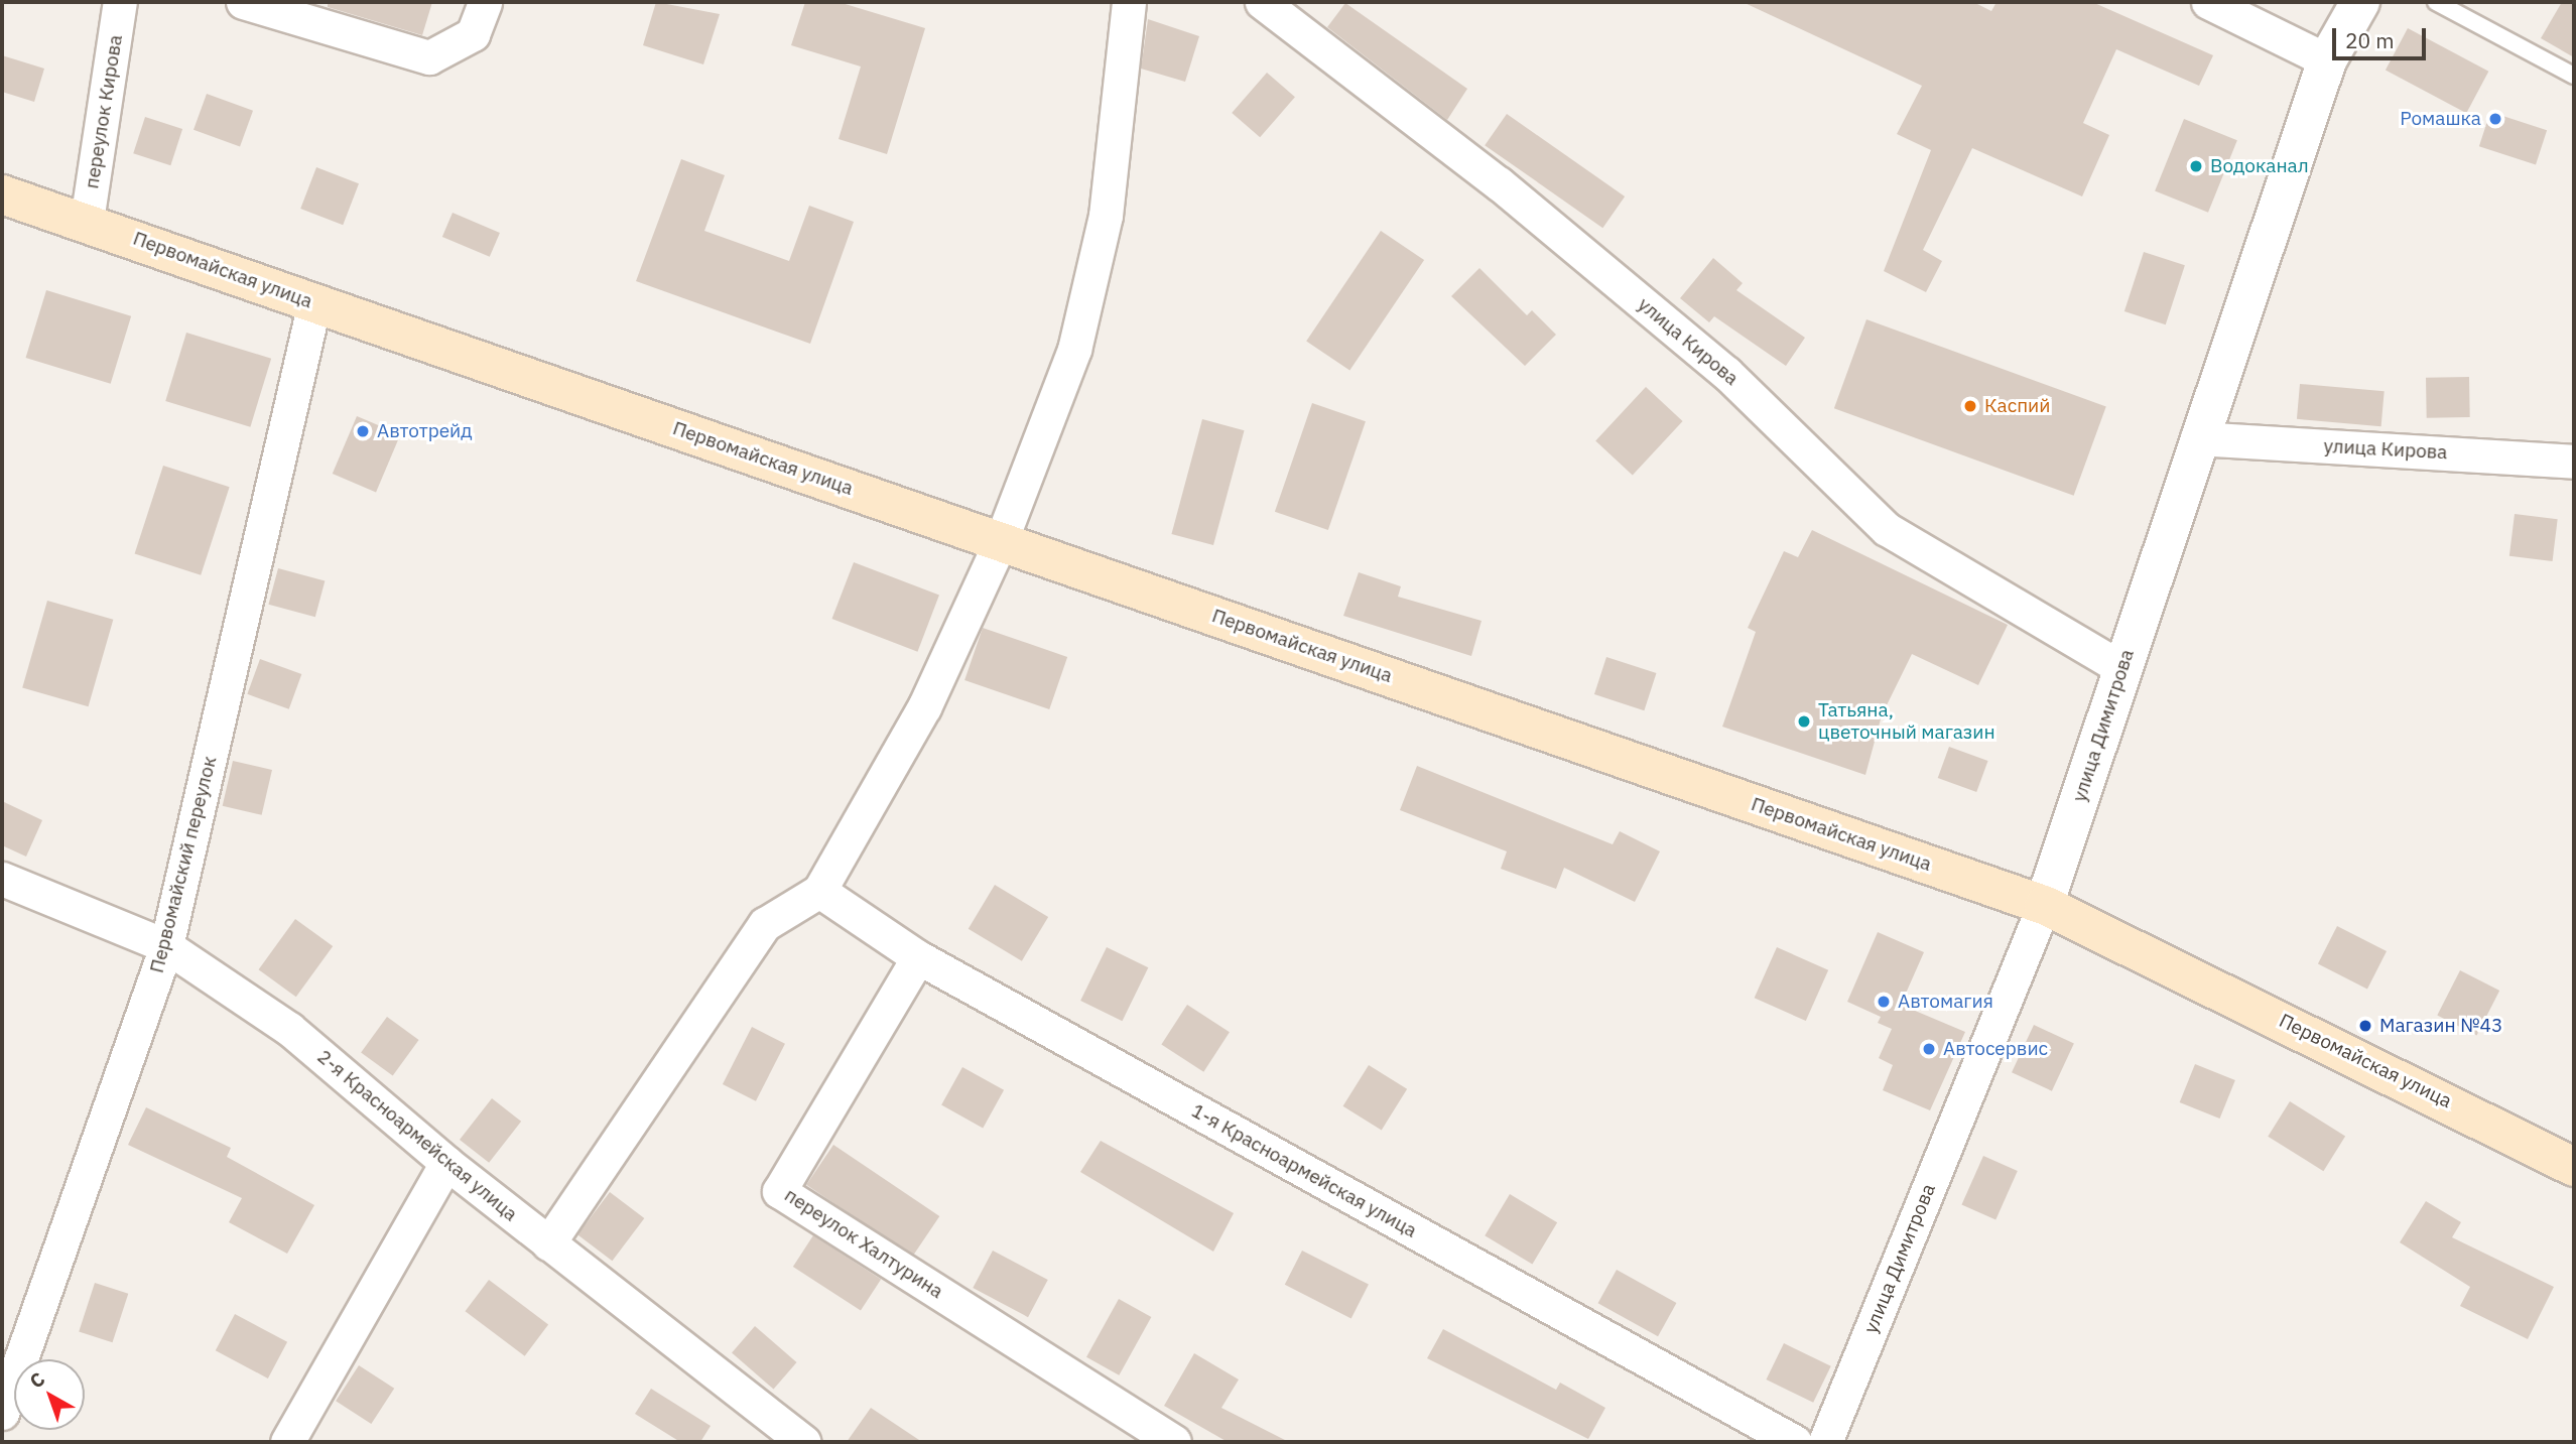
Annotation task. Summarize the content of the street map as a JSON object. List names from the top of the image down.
{
  "streets": {
    "main road": ["Первомайская улица"],
    "street": [
      "переулок Кирова",
      "улица Кирова",
      "улица Димитрова",
      "Первомайский переулок",
      "2-я Красноармейская улица",
      "1-я Красноармейская улица",
      "переулок Халтурина"
    ]
  },
  "crossings": [
    ["переулок Кирова", "Первомайская улица"],
    ["Первомайская улица", "улица Димитрова"],
    ["Первомайская улица", "Первомайский переулок"],
    ["улица Кирова", "улица Димитрова"],
    ["Первомайский переулок", "2-я Красноармейская улица"],
    ["1-я Красноармейская улица", "переулок Халтурина"]
  ],
  "places": [
    "Ромашка",
    "Водоканал",
    "Каспий",
    "Автотрейд",
    "Татьяна, цветочный магазин",
    "Автомагия",
    "Магазин №43",
    "Автосервис"
  ],
  "scale_bar": "20 m",
  "north": "top left"
}
